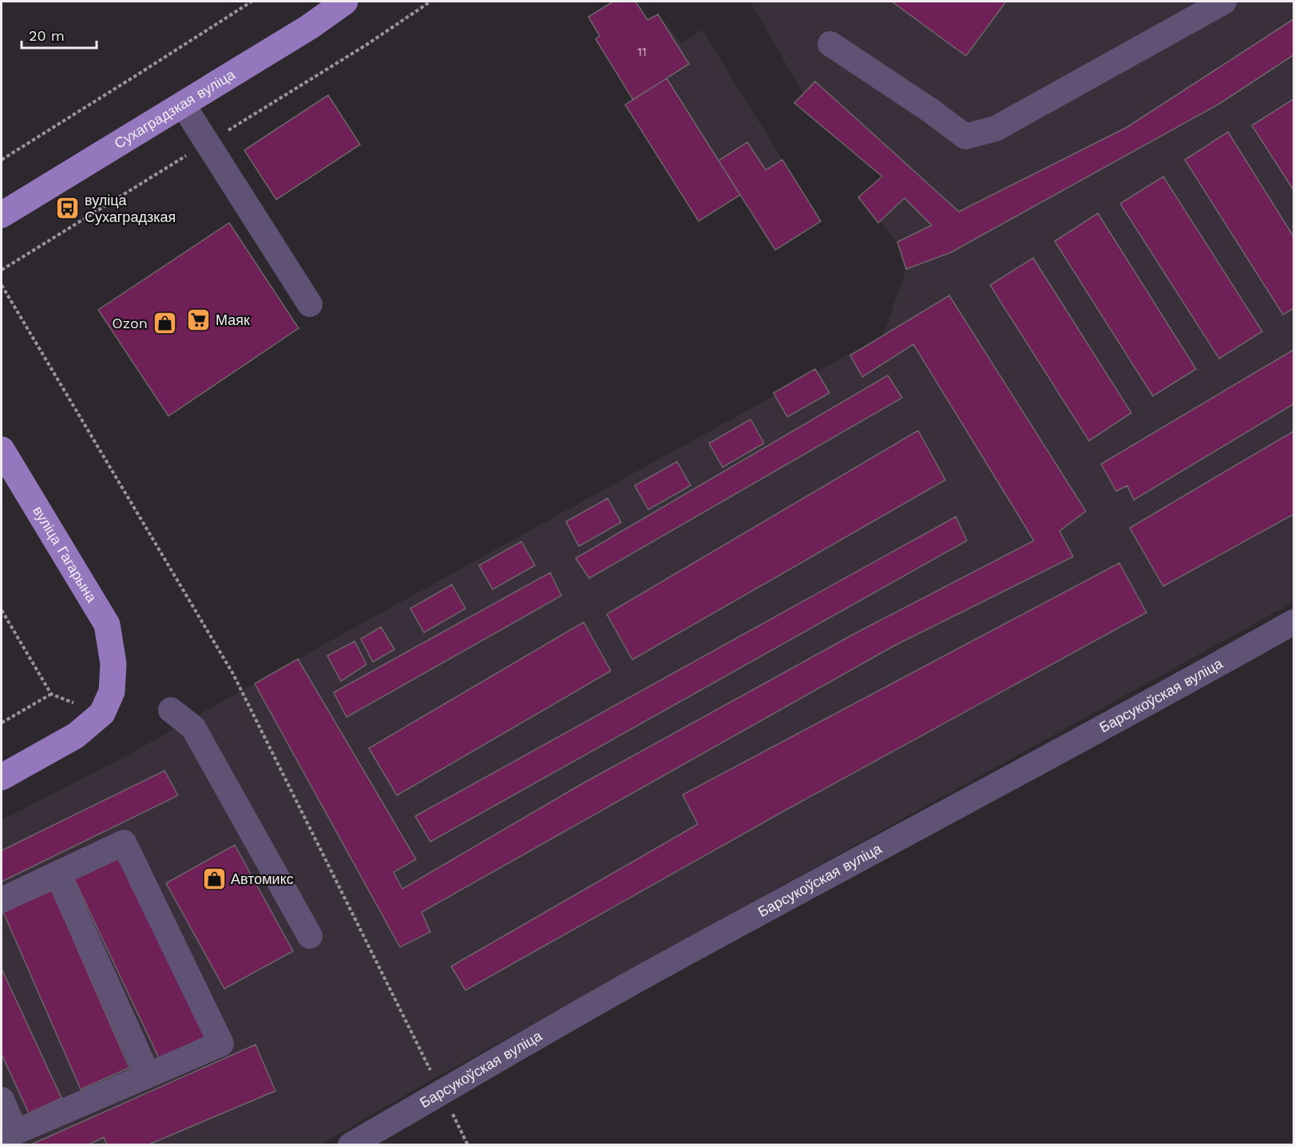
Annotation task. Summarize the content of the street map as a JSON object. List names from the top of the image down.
{
  "streets": {
    "main road": ["Сухаградзкая вуліца", "вуліца Гагарына"],
    "lane": ["Барсукоўская вуліца"]
  },
  "places": {
    "bus stop": ["вуліца Сухаградзкая"],
    "supermarket": ["Маяк"],
    "shop": ["Ozon", "Автомикс"]
  },
  "house_numbers": ["11"],
  "scale_bar": "20 m"
}
